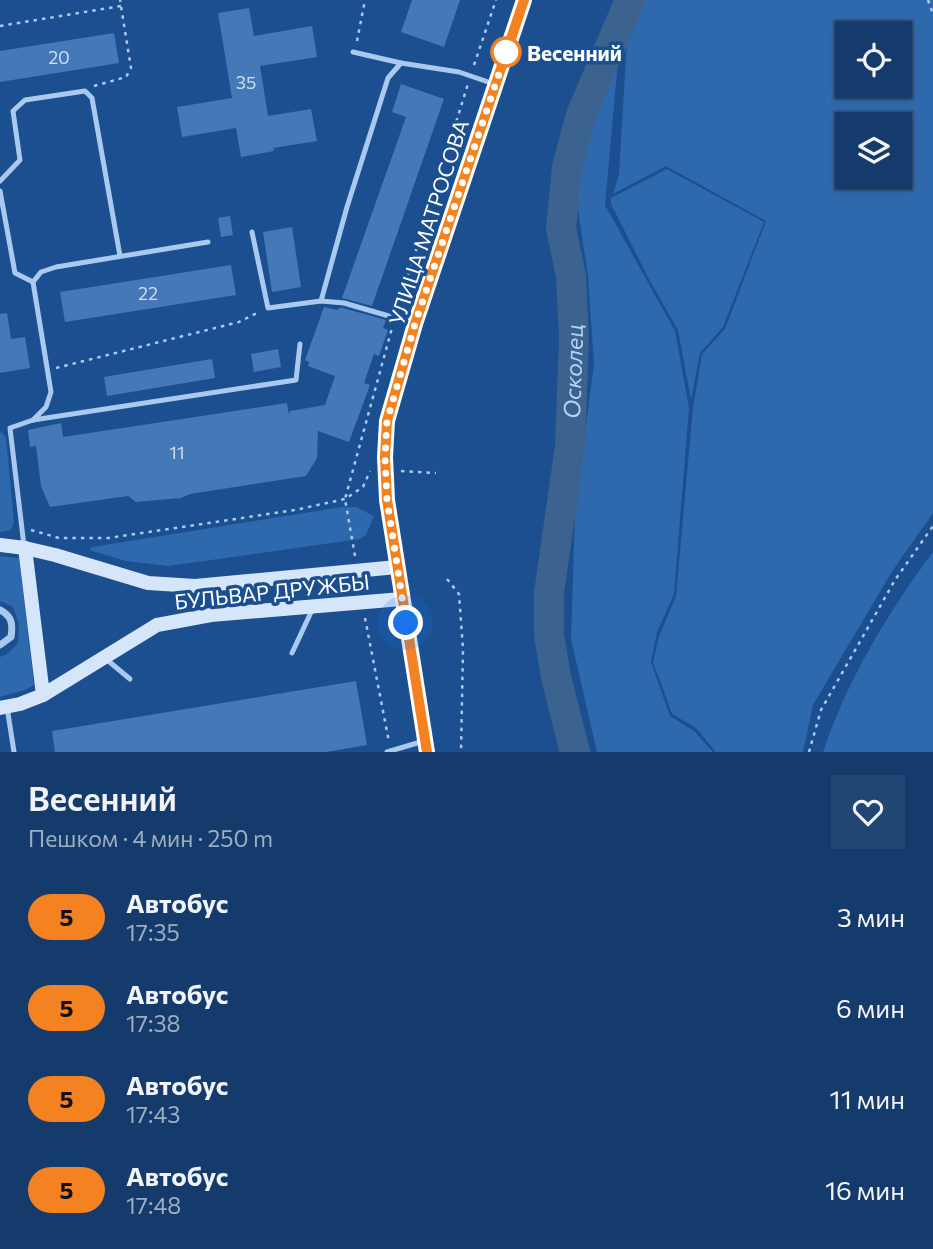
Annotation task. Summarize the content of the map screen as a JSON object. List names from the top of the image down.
{
  "streets": {
    "main road": ["УЛИЦА МАТРОСОВА", "БУЛЬВАР ДРУЖБЫ"]
  },
  "crossings": [
    ["УЛИЦА МАТРОСОВА", "БУЛЬВАР ДРУЖБЫ"]
  ],
  "water": ["Осколец"],
  "places": ["Весенний"],
  "lines": ["bus line 5"],
  "house_numbers": [
    "20",
    "35",
    "22",
    "11"
  ],
  "page": {
    "heading": ["Весенний", "Пешком · 4 мин · 250 m"],
    "list": [
      {
        "mark": "5",
        "name": "Автобус",
        "note": "17:35",
        "value": "3 мин"
      },
      {
        "mark": "5",
        "name": "Автобус",
        "note": "17:38",
        "value": "6 мин"
      },
      {
        "mark": "5",
        "name": "Автобус",
        "note": "17:43",
        "value": "11 мин"
      },
      {
        "mark": "5",
        "name": "Автобус",
        "note": "17:48",
        "value": "16 мин"
      }
    ]
  }
}
